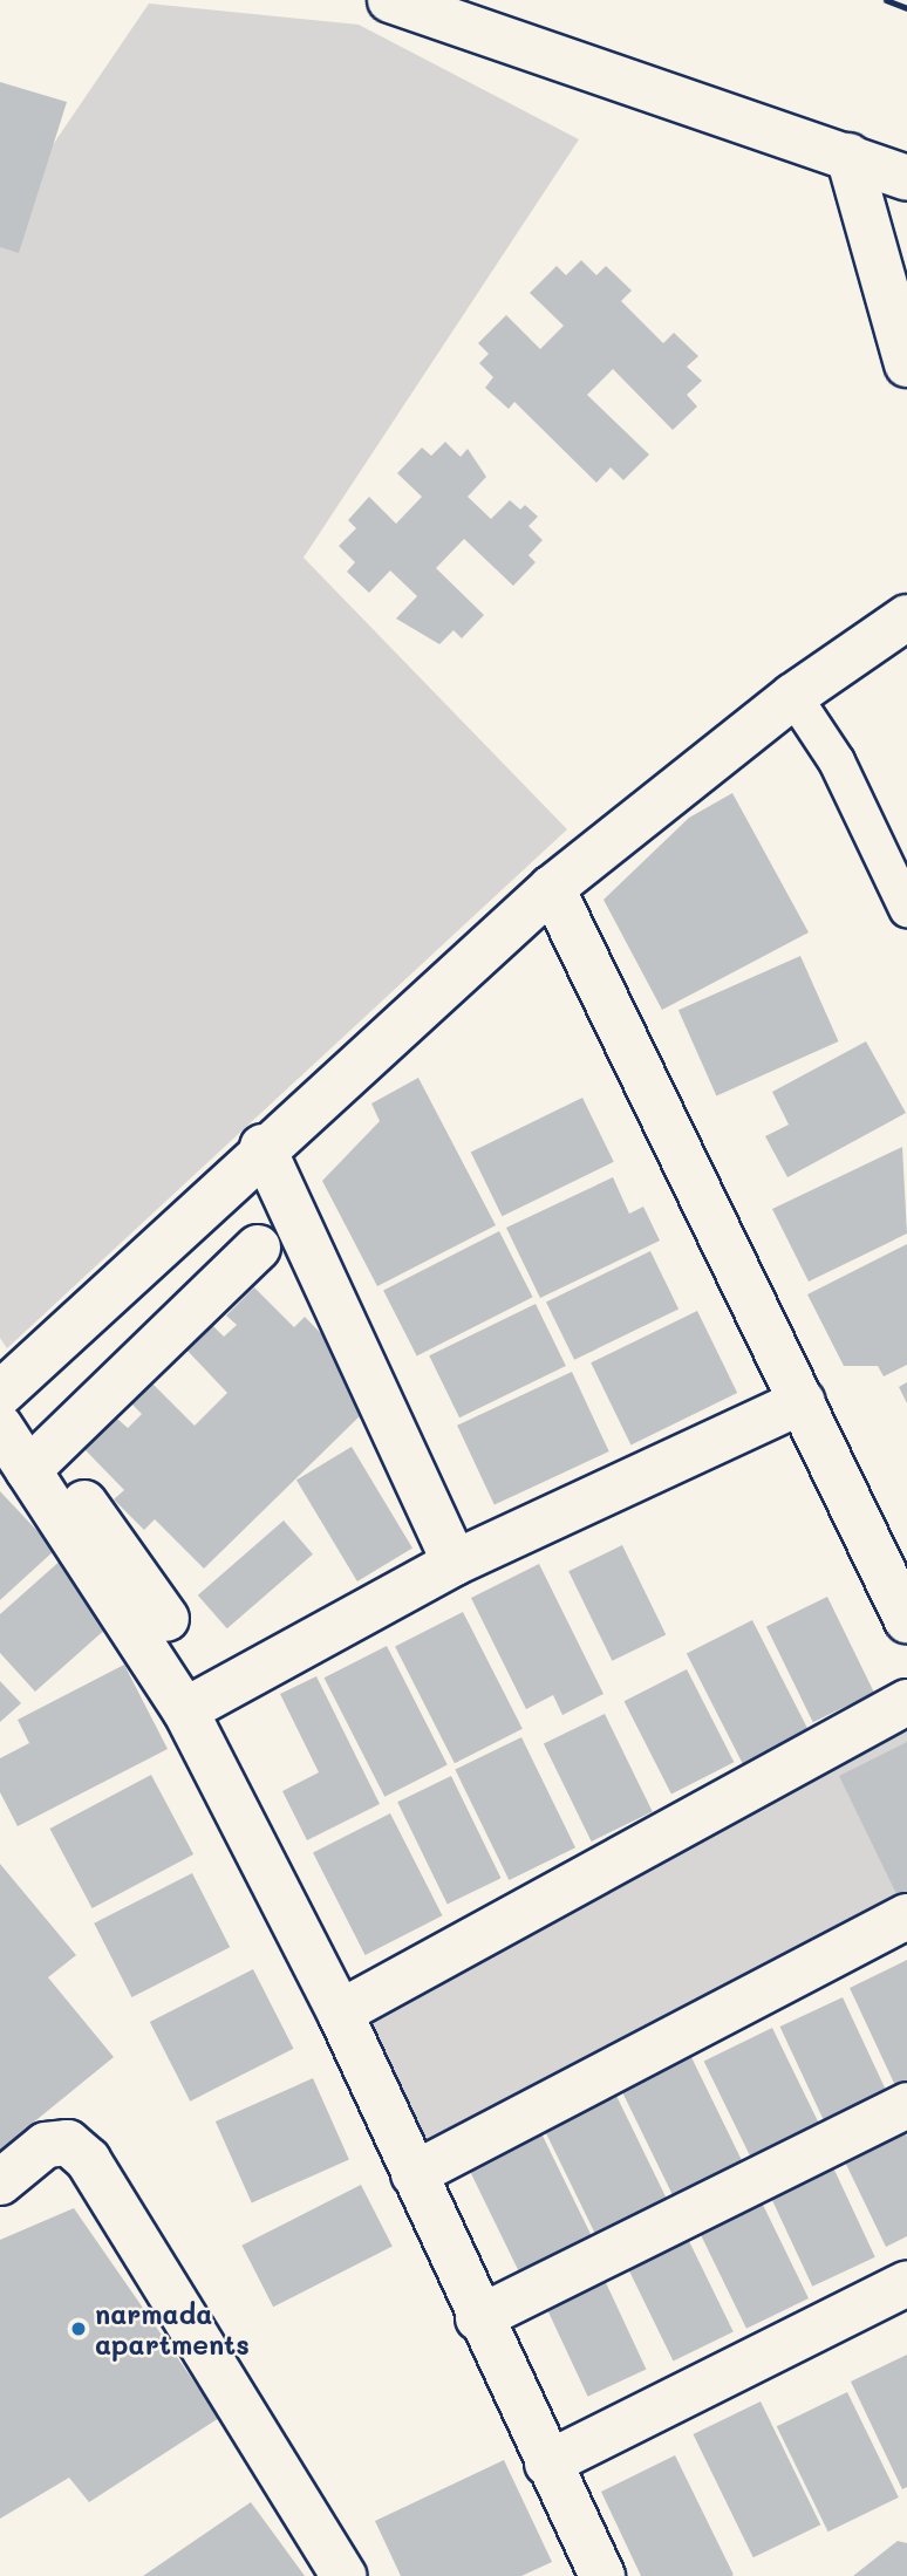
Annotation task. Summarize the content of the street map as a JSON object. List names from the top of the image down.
{
  "places": ["narmada apartments"]
}
